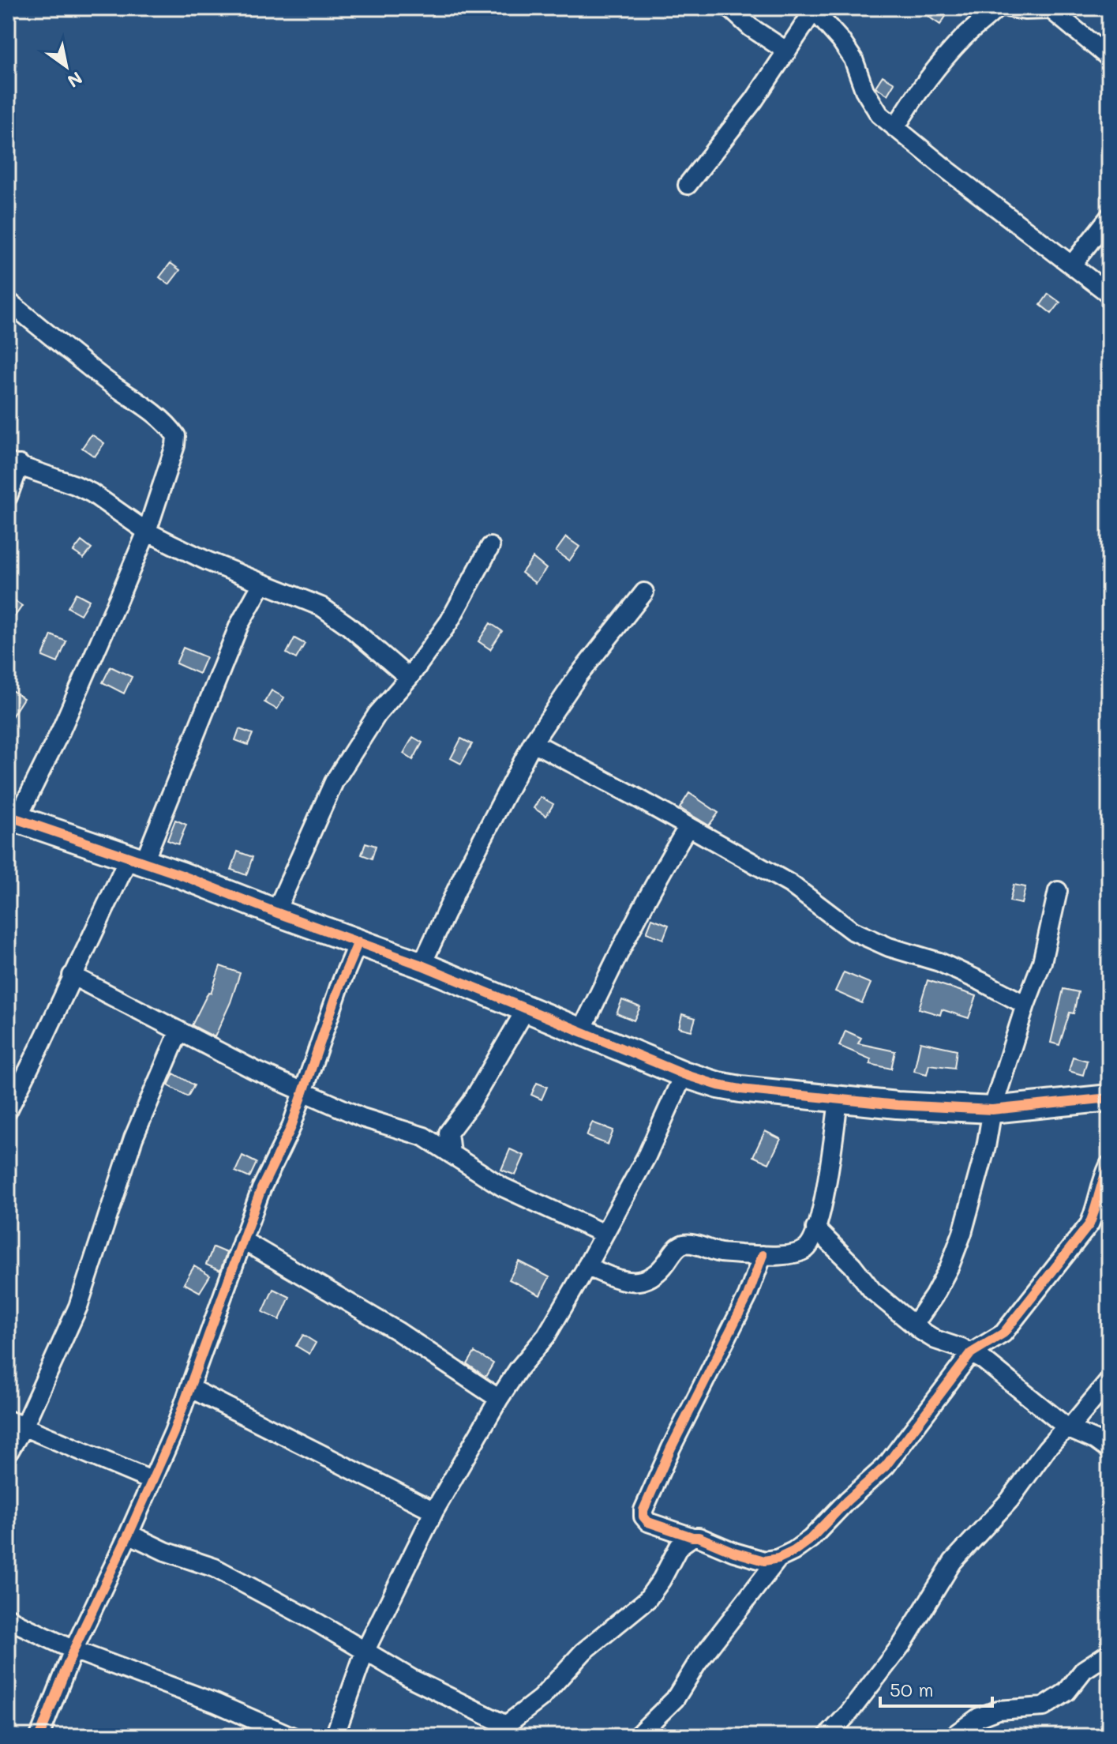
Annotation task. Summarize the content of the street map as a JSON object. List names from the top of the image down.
{
  "scale_bar": "50 m",
  "north": "bottom right"
}
